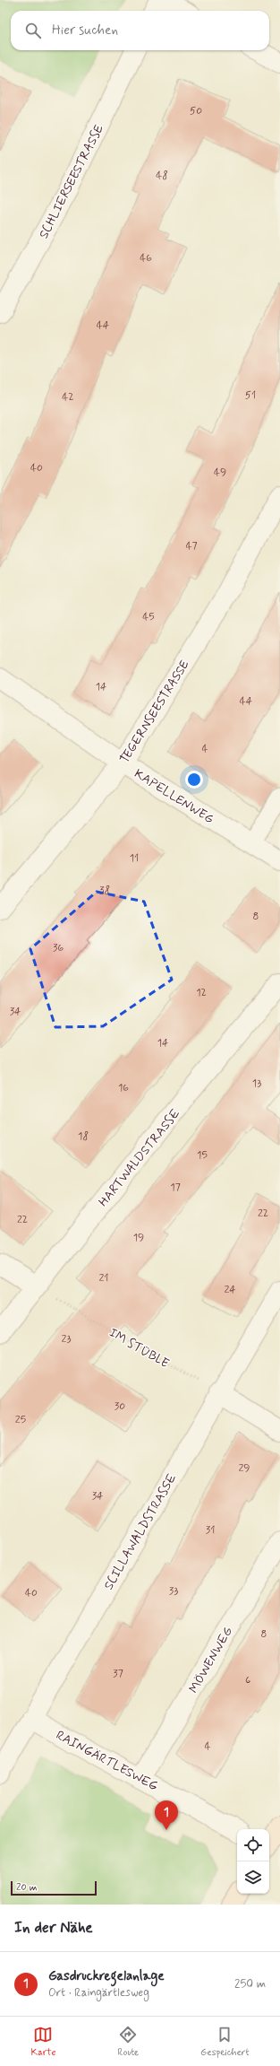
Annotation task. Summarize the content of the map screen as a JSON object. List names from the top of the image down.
{
  "streets": {
    "street": [
      "SCHLIERSEESTRASSE",
      "TEGERNSEESTRASSE",
      "KAPELLENWEG",
      "HARTWALDSTRASSE",
      "SCILLAWALDSTRASSE",
      "MÖWENWEG",
      "RAINGÄRTLESWEG"
    ],
    "path": ["IM STÜBLE"]
  },
  "crossings": [
    ["TEGERNSEESTRASSE", "KAPELLENWEG"],
    ["HARTWALDSTRASSE", "IM STÜBLE"],
    ["IM STÜBLE", "SCILLAWALDSTRASSE"],
    ["SCILLAWALDSTRASSE", "RAINGÄRTLESWEG"],
    ["MÖWENWEG", "RAINGÄRTLESWEG"]
  ],
  "house_numbers": [
    "50",
    "48",
    "46",
    "44",
    "51",
    "42",
    "40",
    "49",
    "47",
    "45",
    "14",
    "44",
    "4",
    "11",
    "38",
    "8",
    "36",
    "12",
    "34",
    "14",
    "13",
    "16",
    "18",
    "15",
    "17",
    "22",
    "22",
    "19",
    "21",
    "24",
    "23",
    "30",
    "25",
    "29",
    "34",
    "31",
    "33",
    "40",
    "8",
    "37",
    "6",
    "4"
  ],
  "scale_bar": "20 m",
  "page": {
    "search": "Hier suchen",
    "pins": "1",
    "scale": "20 m",
    "heading": "In der Nähe",
    "list": [
      {
        "mark": "1",
        "name": "Gasdruckregelanlage",
        "note": "Ort · Raingärtlesweg",
        "value": "250 m"
      }
    ],
    "nav": ["Karte", "Route", "Gespeichert"]
  }
}
